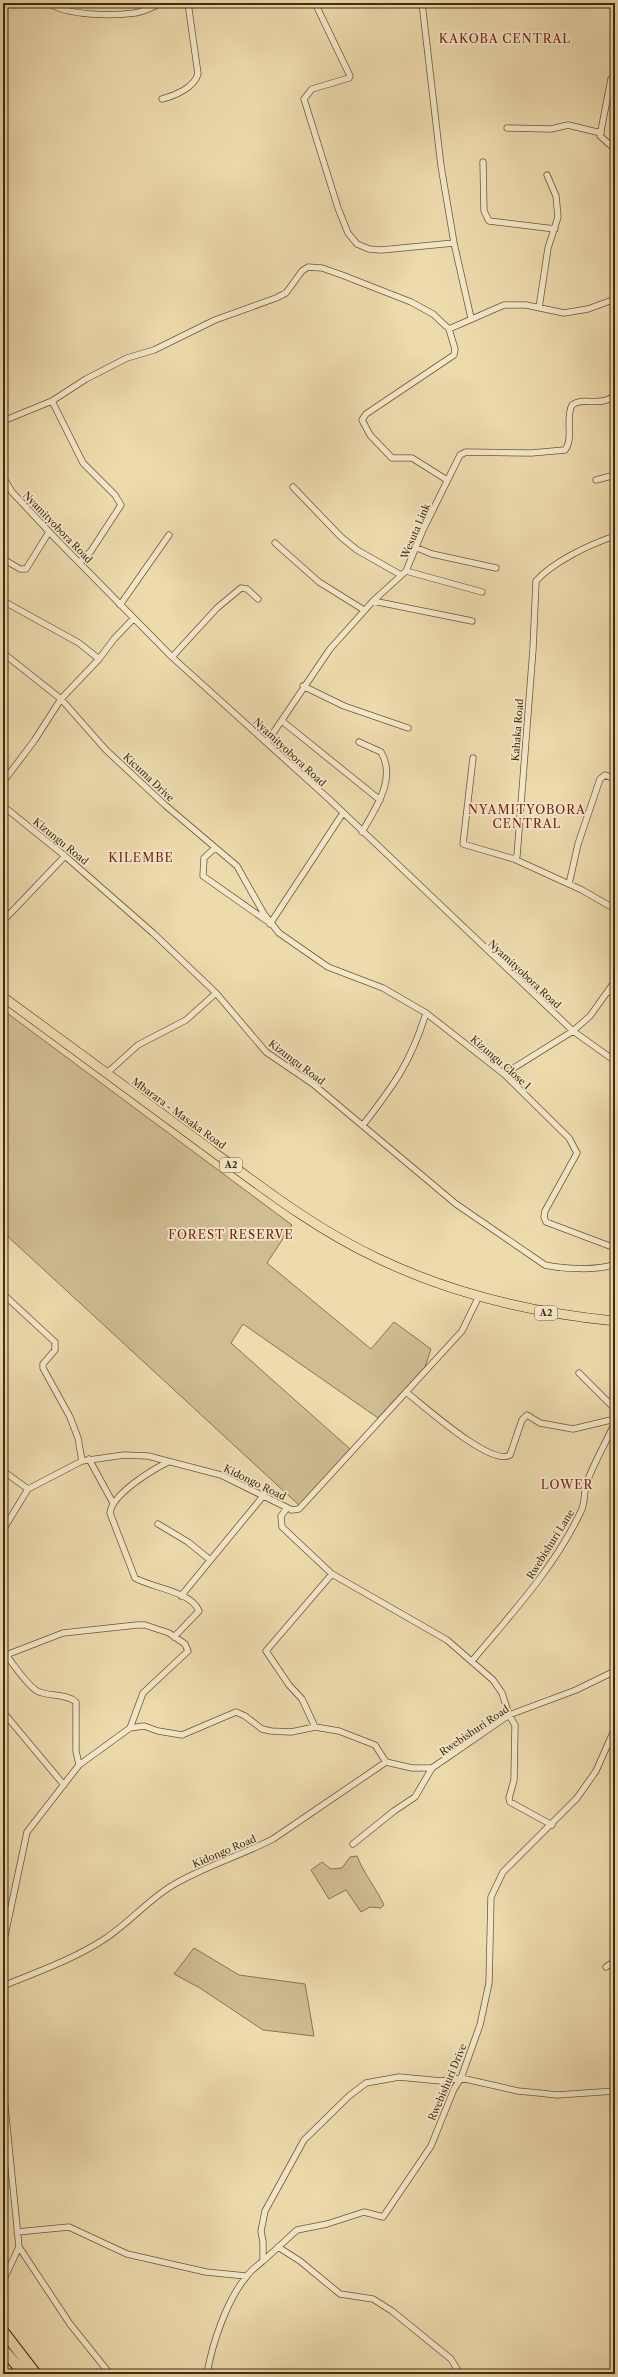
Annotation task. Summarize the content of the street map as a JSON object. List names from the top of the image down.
{
  "streets": {
    "main road": ["Mbarara - Masaka Road", "A2"],
    "street": [
      "Nyamityobora Road",
      "Wesuta Link",
      "Kahaka Road",
      "Kicuma Drive",
      "Kizungu Road",
      "Kizungu Close I",
      "Kidongo Road",
      "Rwebishuri Lane",
      "Rwebishuri Road",
      "Rwebishuri Drive"
    ]
  },
  "crossings": [
    ["Nyamityobora Road", "Wesuta Link"],
    ["Kicuma Drive", "Kizungu Close I"],
    ["Mbarara - Masaka Road", "A2"],
    ["Mbarara - Masaka Road", "Kidongo Road"],
    ["A2", "Kidongo Road"]
  ],
  "districts": [
    "KAKOBA CENTRAL",
    "NYAMITYOBORA CENTRAL",
    "KILEMBE",
    "FOREST RESERVE",
    "LOWER"
  ]
}
